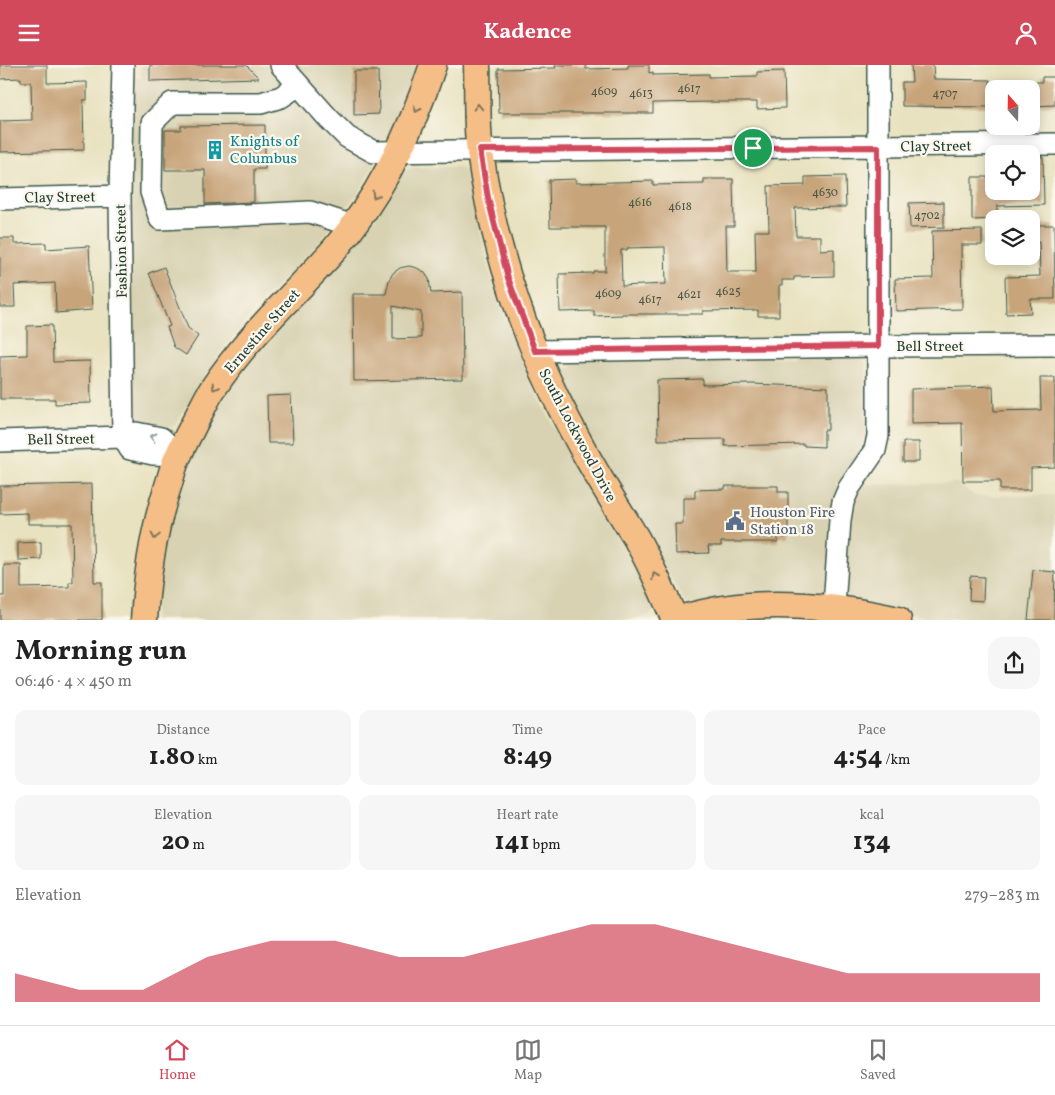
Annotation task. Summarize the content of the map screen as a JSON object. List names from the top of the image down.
{
  "streets": {
    "main road": ["Ernestine Street", "South Lockwood Drive"],
    "street": ["Clay Street", "Fashion Street", "Bell Street"]
  },
  "crossings": [
    ["Clay Street", "Fashion Street"],
    ["Clay Street", "Ernestine Street"],
    ["Clay Street", "South Lockwood Drive"],
    ["Fashion Street", "Bell Street"],
    ["Bell Street", "South Lockwood Drive"]
  ],
  "one_way": ["Ernestine Street", "South Lockwood Drive"],
  "places": {
    "building": ["Knights of Columbus"],
    "public building": ["Houston Fire Station 18"]
  },
  "house_numbers": [
    "4617",
    "4609",
    "4613",
    "4707",
    "4630",
    "4616",
    "4618",
    "4702",
    "4625",
    "4609",
    "4621",
    "4617"
  ],
  "north": "top",
  "page": {
    "header": "Kadence",
    "heading": ["Morning run", "06:46 · 4 × 450 m"],
    "stats": [
      ["Distance", "1.80 km"],
      ["Time", "8:49"],
      ["Pace", "4:54 /km"],
      ["Elevation", "20 m"],
      ["Heart rate", "141 bpm"],
      ["kcal", "134"]
    ],
    "chart": ["Elevation", "279–283 m"],
    "tabs": ["Home", "Map", "Saved"]
  }
}
